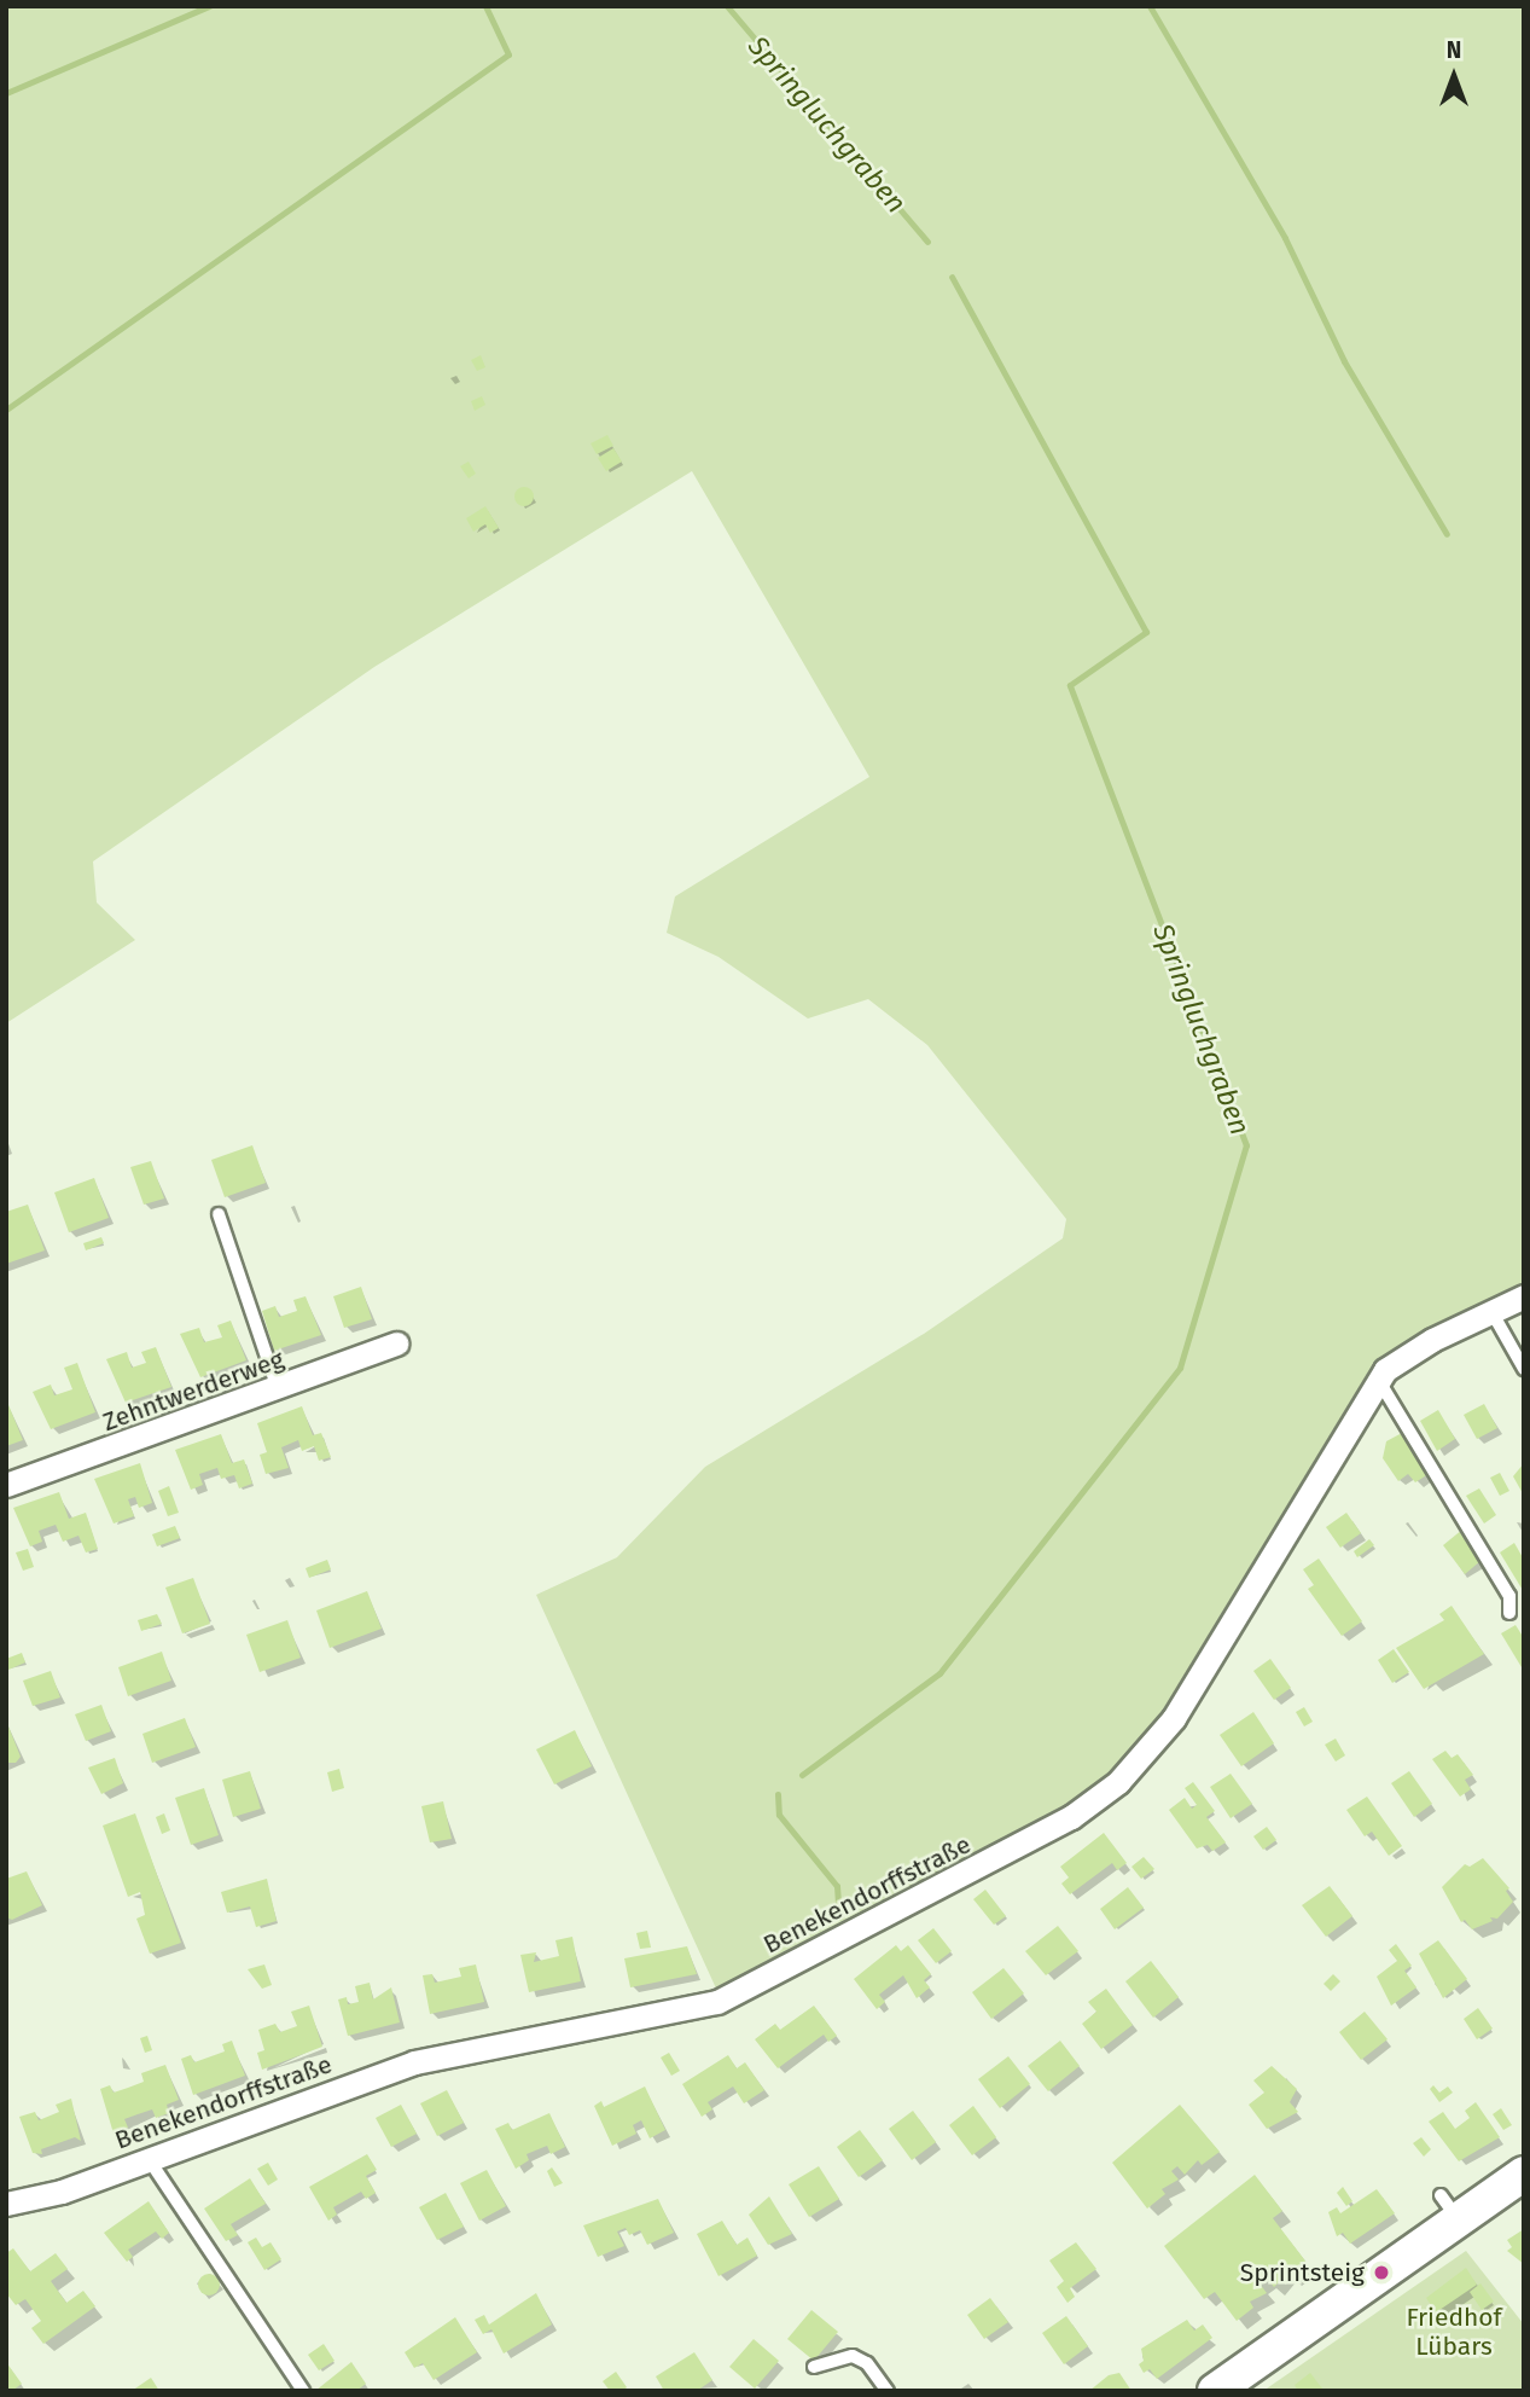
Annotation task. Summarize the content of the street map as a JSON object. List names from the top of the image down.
{
  "streets": {
    "street": ["Zehntwerderweg", "Benekendorffstraße"]
  },
  "water": ["Springluchgraben"],
  "parks": ["Friedhof Lübars"],
  "places": ["Sprintsteig"],
  "north": "top"
}
